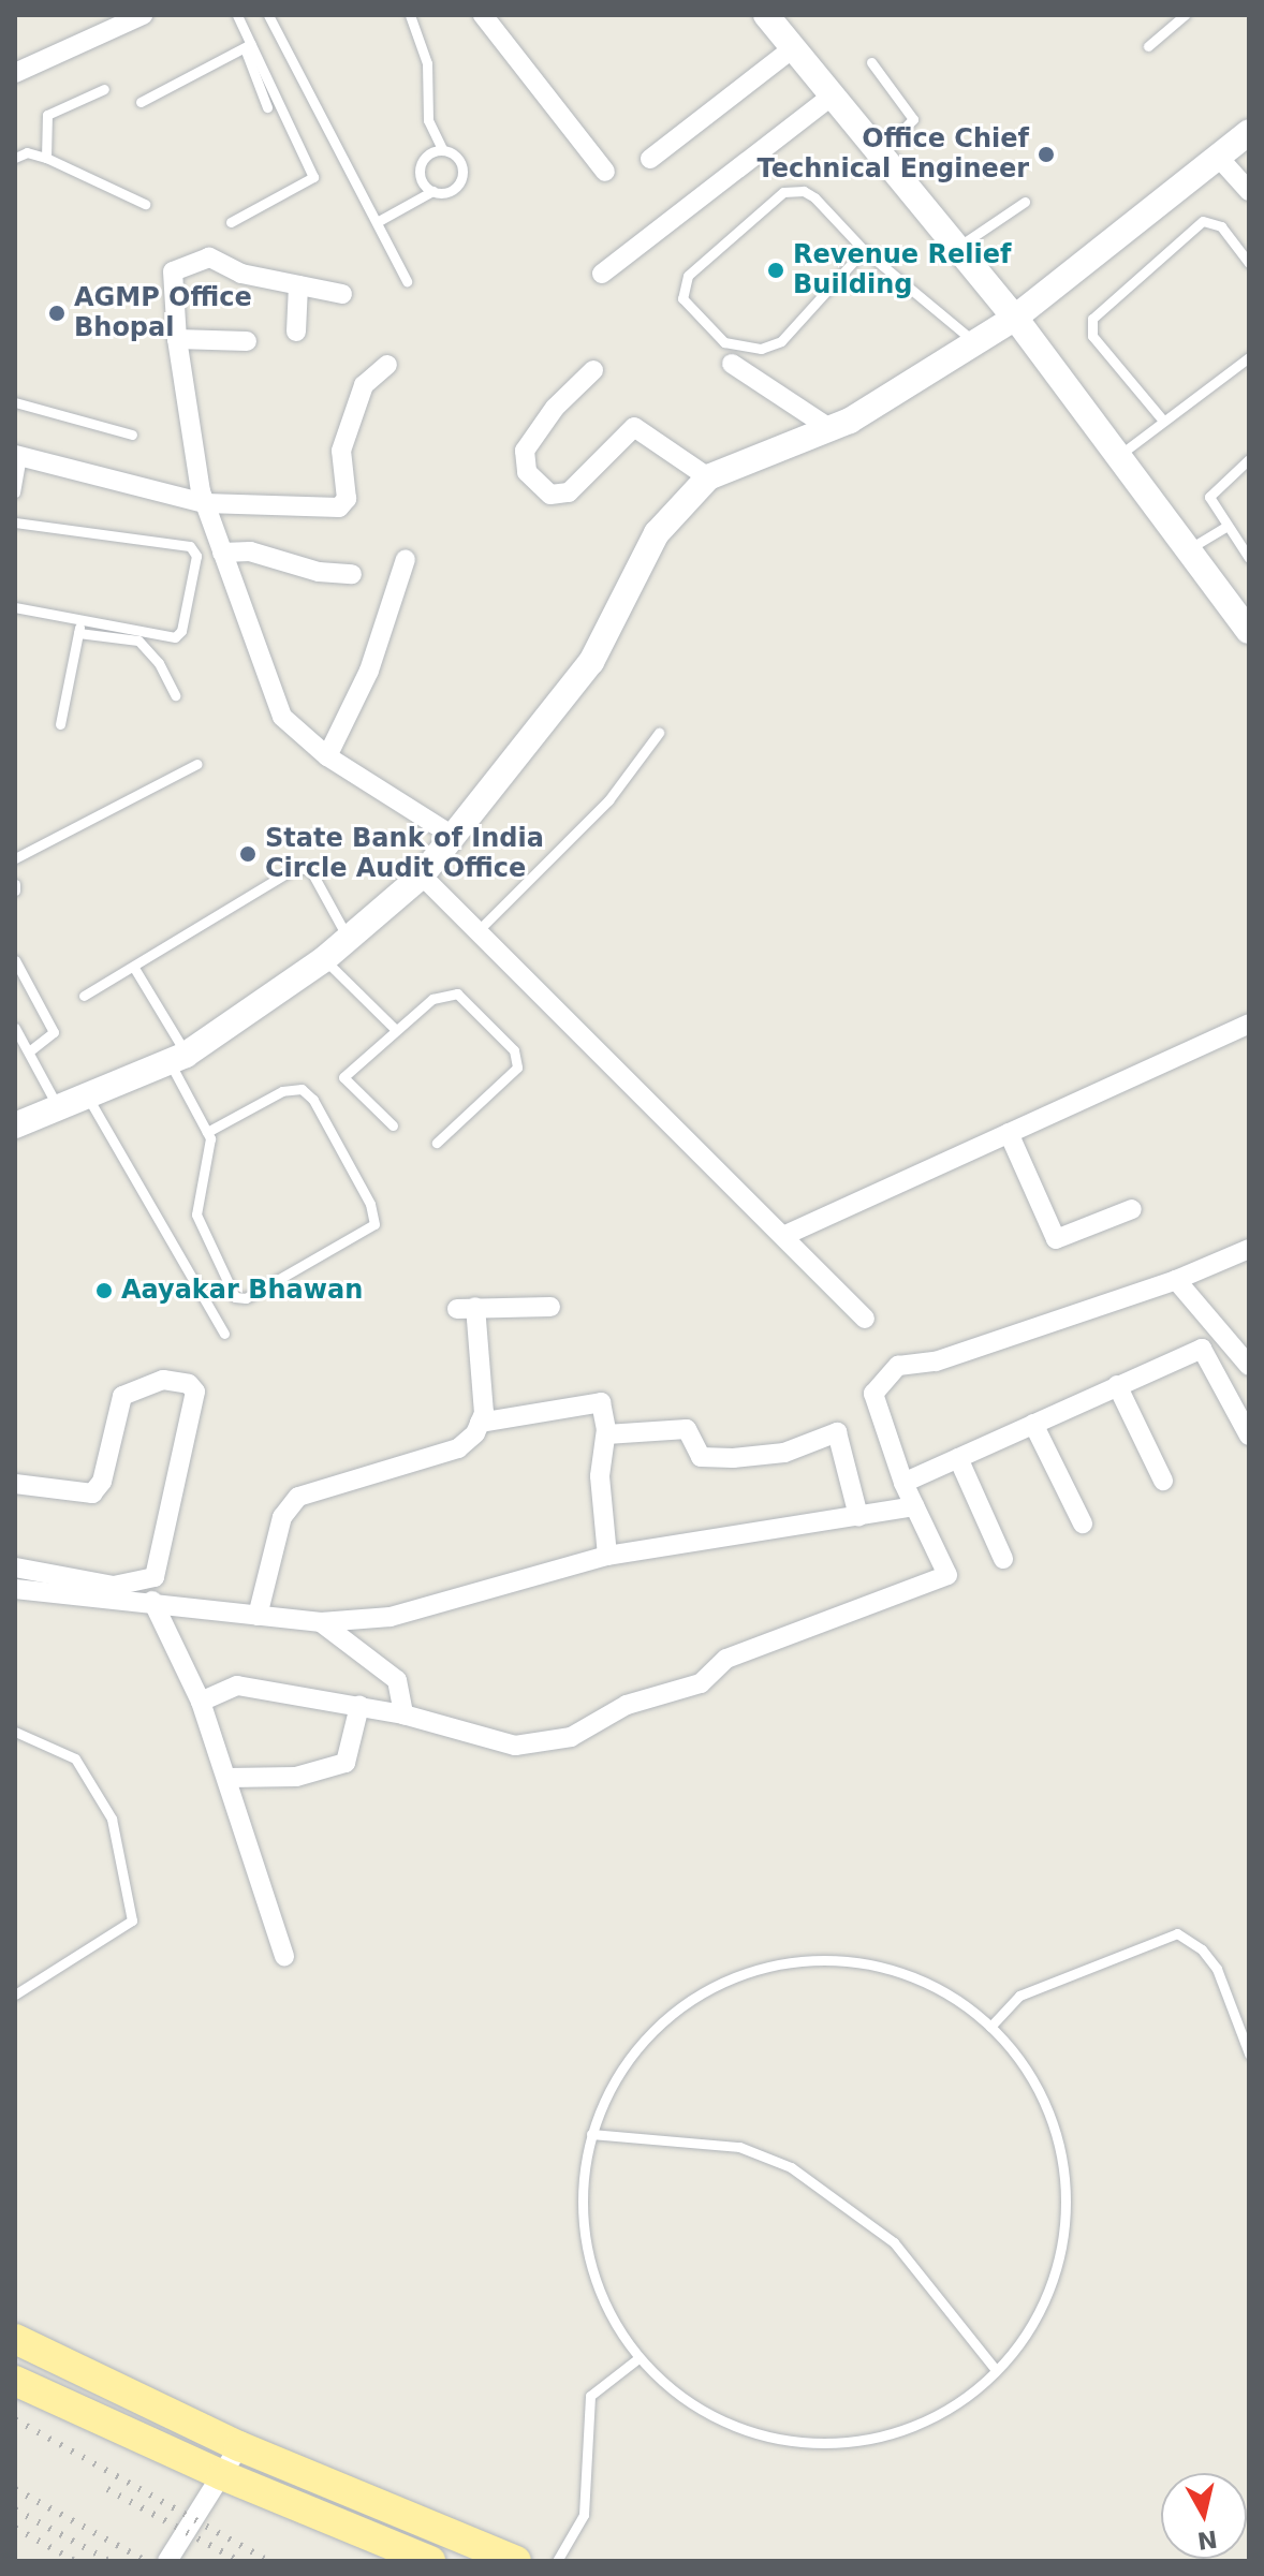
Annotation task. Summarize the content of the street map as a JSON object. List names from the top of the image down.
{
  "places": [
    "Office Chief Technical Engineer",
    "Revenue Relief Building",
    "AGMP Office Bhopal",
    "State Bank of India Circle Audit Office",
    "Aayakar Bhawan"
  ],
  "north": "bottom"
}
